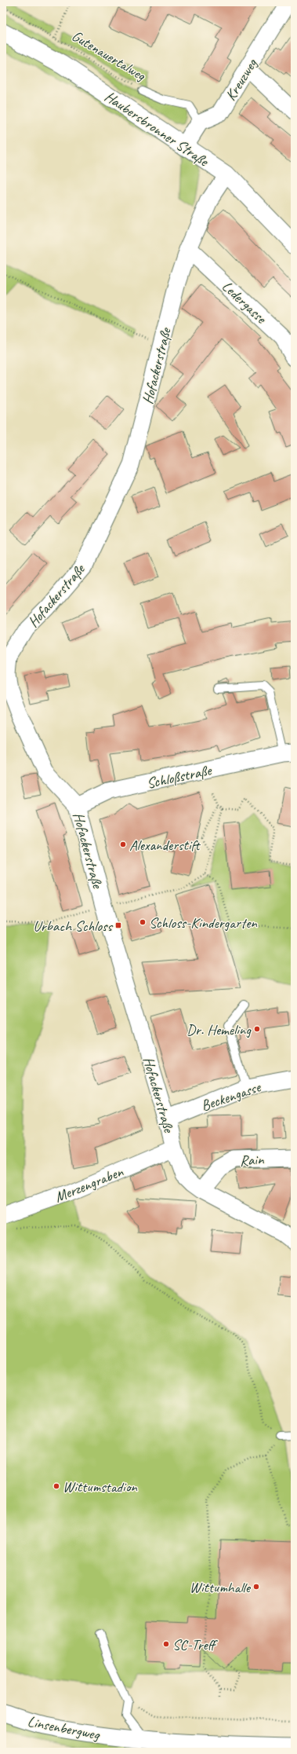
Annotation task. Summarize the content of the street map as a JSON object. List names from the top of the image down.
{
  "streets": {
    "street": [
      "Kreuzweg",
      "Haubersbronner Straße",
      "Ledergasse",
      "Hofackerstraße",
      "Schloßstraße",
      "Beckengasse",
      "Rain",
      "Merzengraben",
      "Linsenbergweg"
    ],
    "lane": ["Gutenauertalweg"]
  },
  "crossings": [
    ["Gutenauertalweg", "Kreuzweg"],
    ["Haubersbronner Straße", "Hofackerstraße"],
    ["Ledergasse", "Hofackerstraße"],
    ["Hofackerstraße", "Schloßstraße"],
    ["Hofackerstraße", "Beckengasse"],
    ["Hofackerstraße", "Rain"],
    ["Hofackerstraße", "Merzengraben"]
  ],
  "places": {
    "other": [
      "Alexanderstift",
      "Schloss-Kindergarten",
      "Dr. Hemeling",
      "Wittumstadion",
      "Wittumhalle",
      "SC-Treff"
    ],
    "transit": ["Urbach Schloss"]
  }
}
